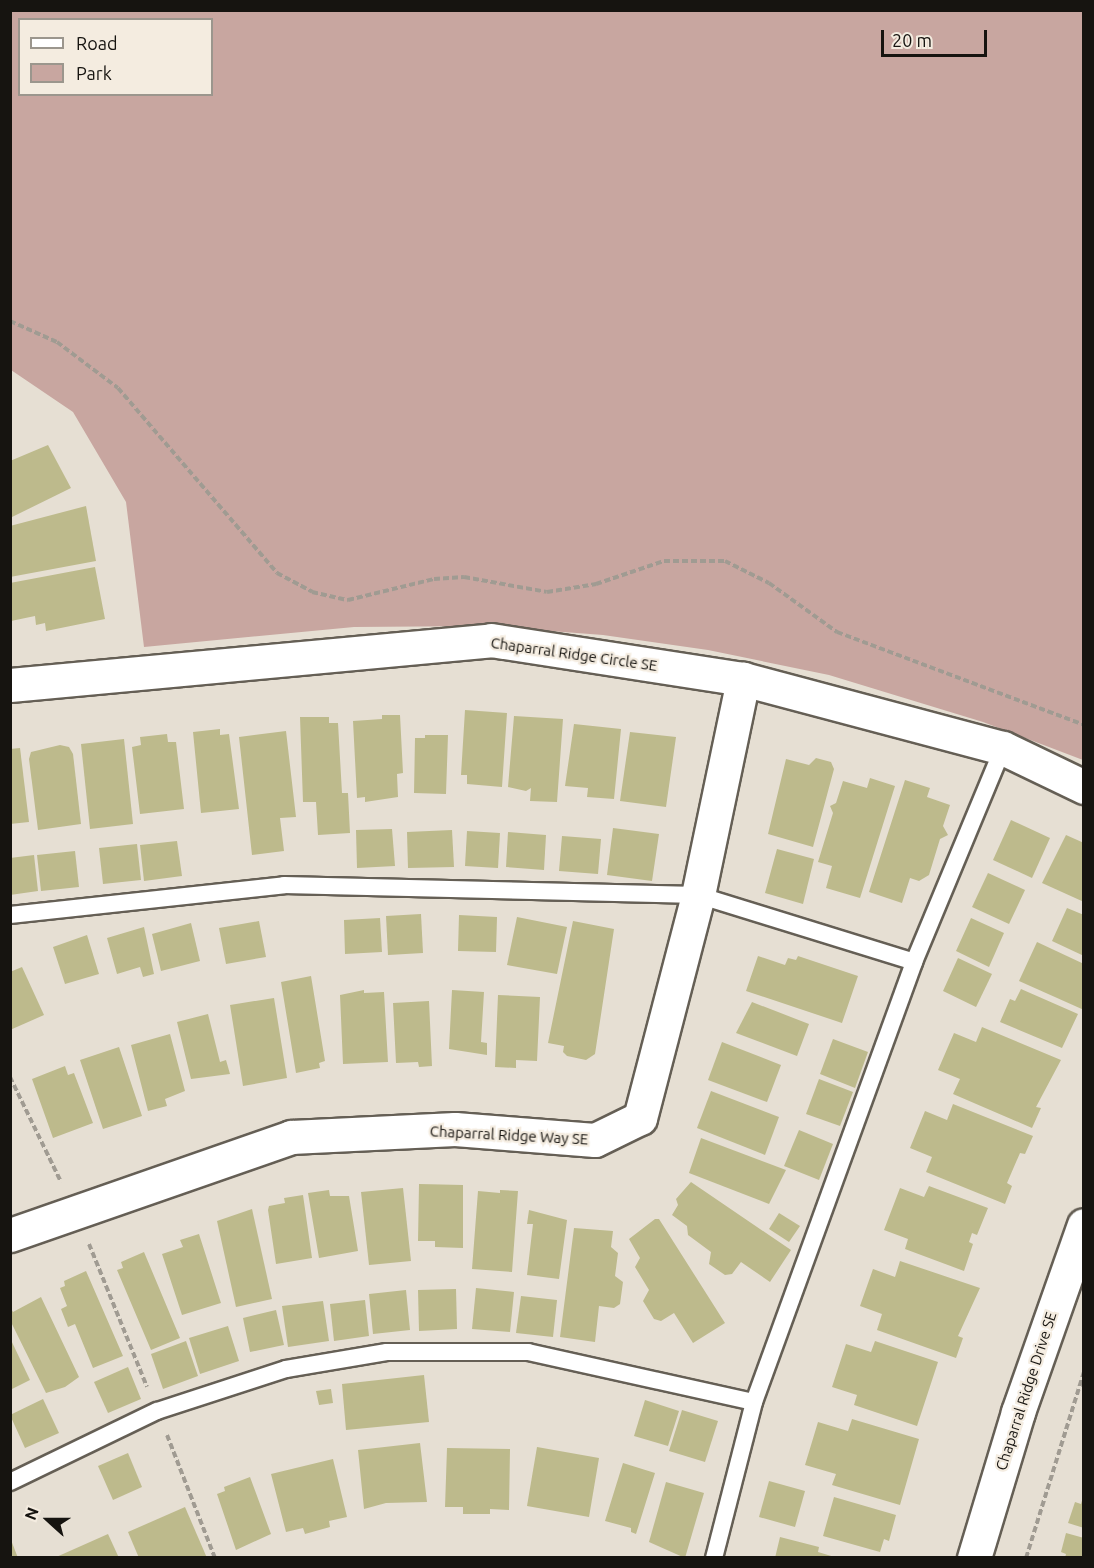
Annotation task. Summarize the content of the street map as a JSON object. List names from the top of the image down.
{
  "streets": {
    "street": ["Chaparral Ridge Circle SE", "Chaparral Ridge Way SE", "Chaparral Ridge Drive SE"]
  },
  "crossings": [
    ["Chaparral Ridge Circle SE", "Chaparral Ridge Way SE"]
  ],
  "legend": ["Road", "Park"],
  "scale_bar": "20 m",
  "north": "left"
}
